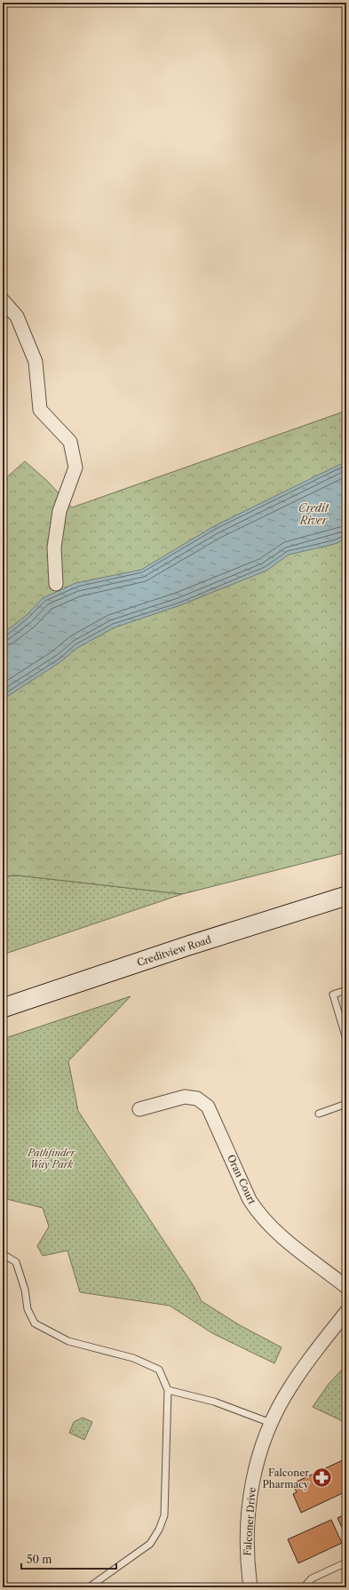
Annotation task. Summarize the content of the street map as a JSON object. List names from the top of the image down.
{
  "streets": {
    "main road": ["Creditview Road"],
    "street": ["Oran Court", "Falconer Drive"]
  },
  "water": ["Credit River"],
  "parks": ["Pathfinder Way Park"],
  "places": {
    "pharmacy": ["Falconer Pharmacy"]
  },
  "scale_bar": "50 m"
}
